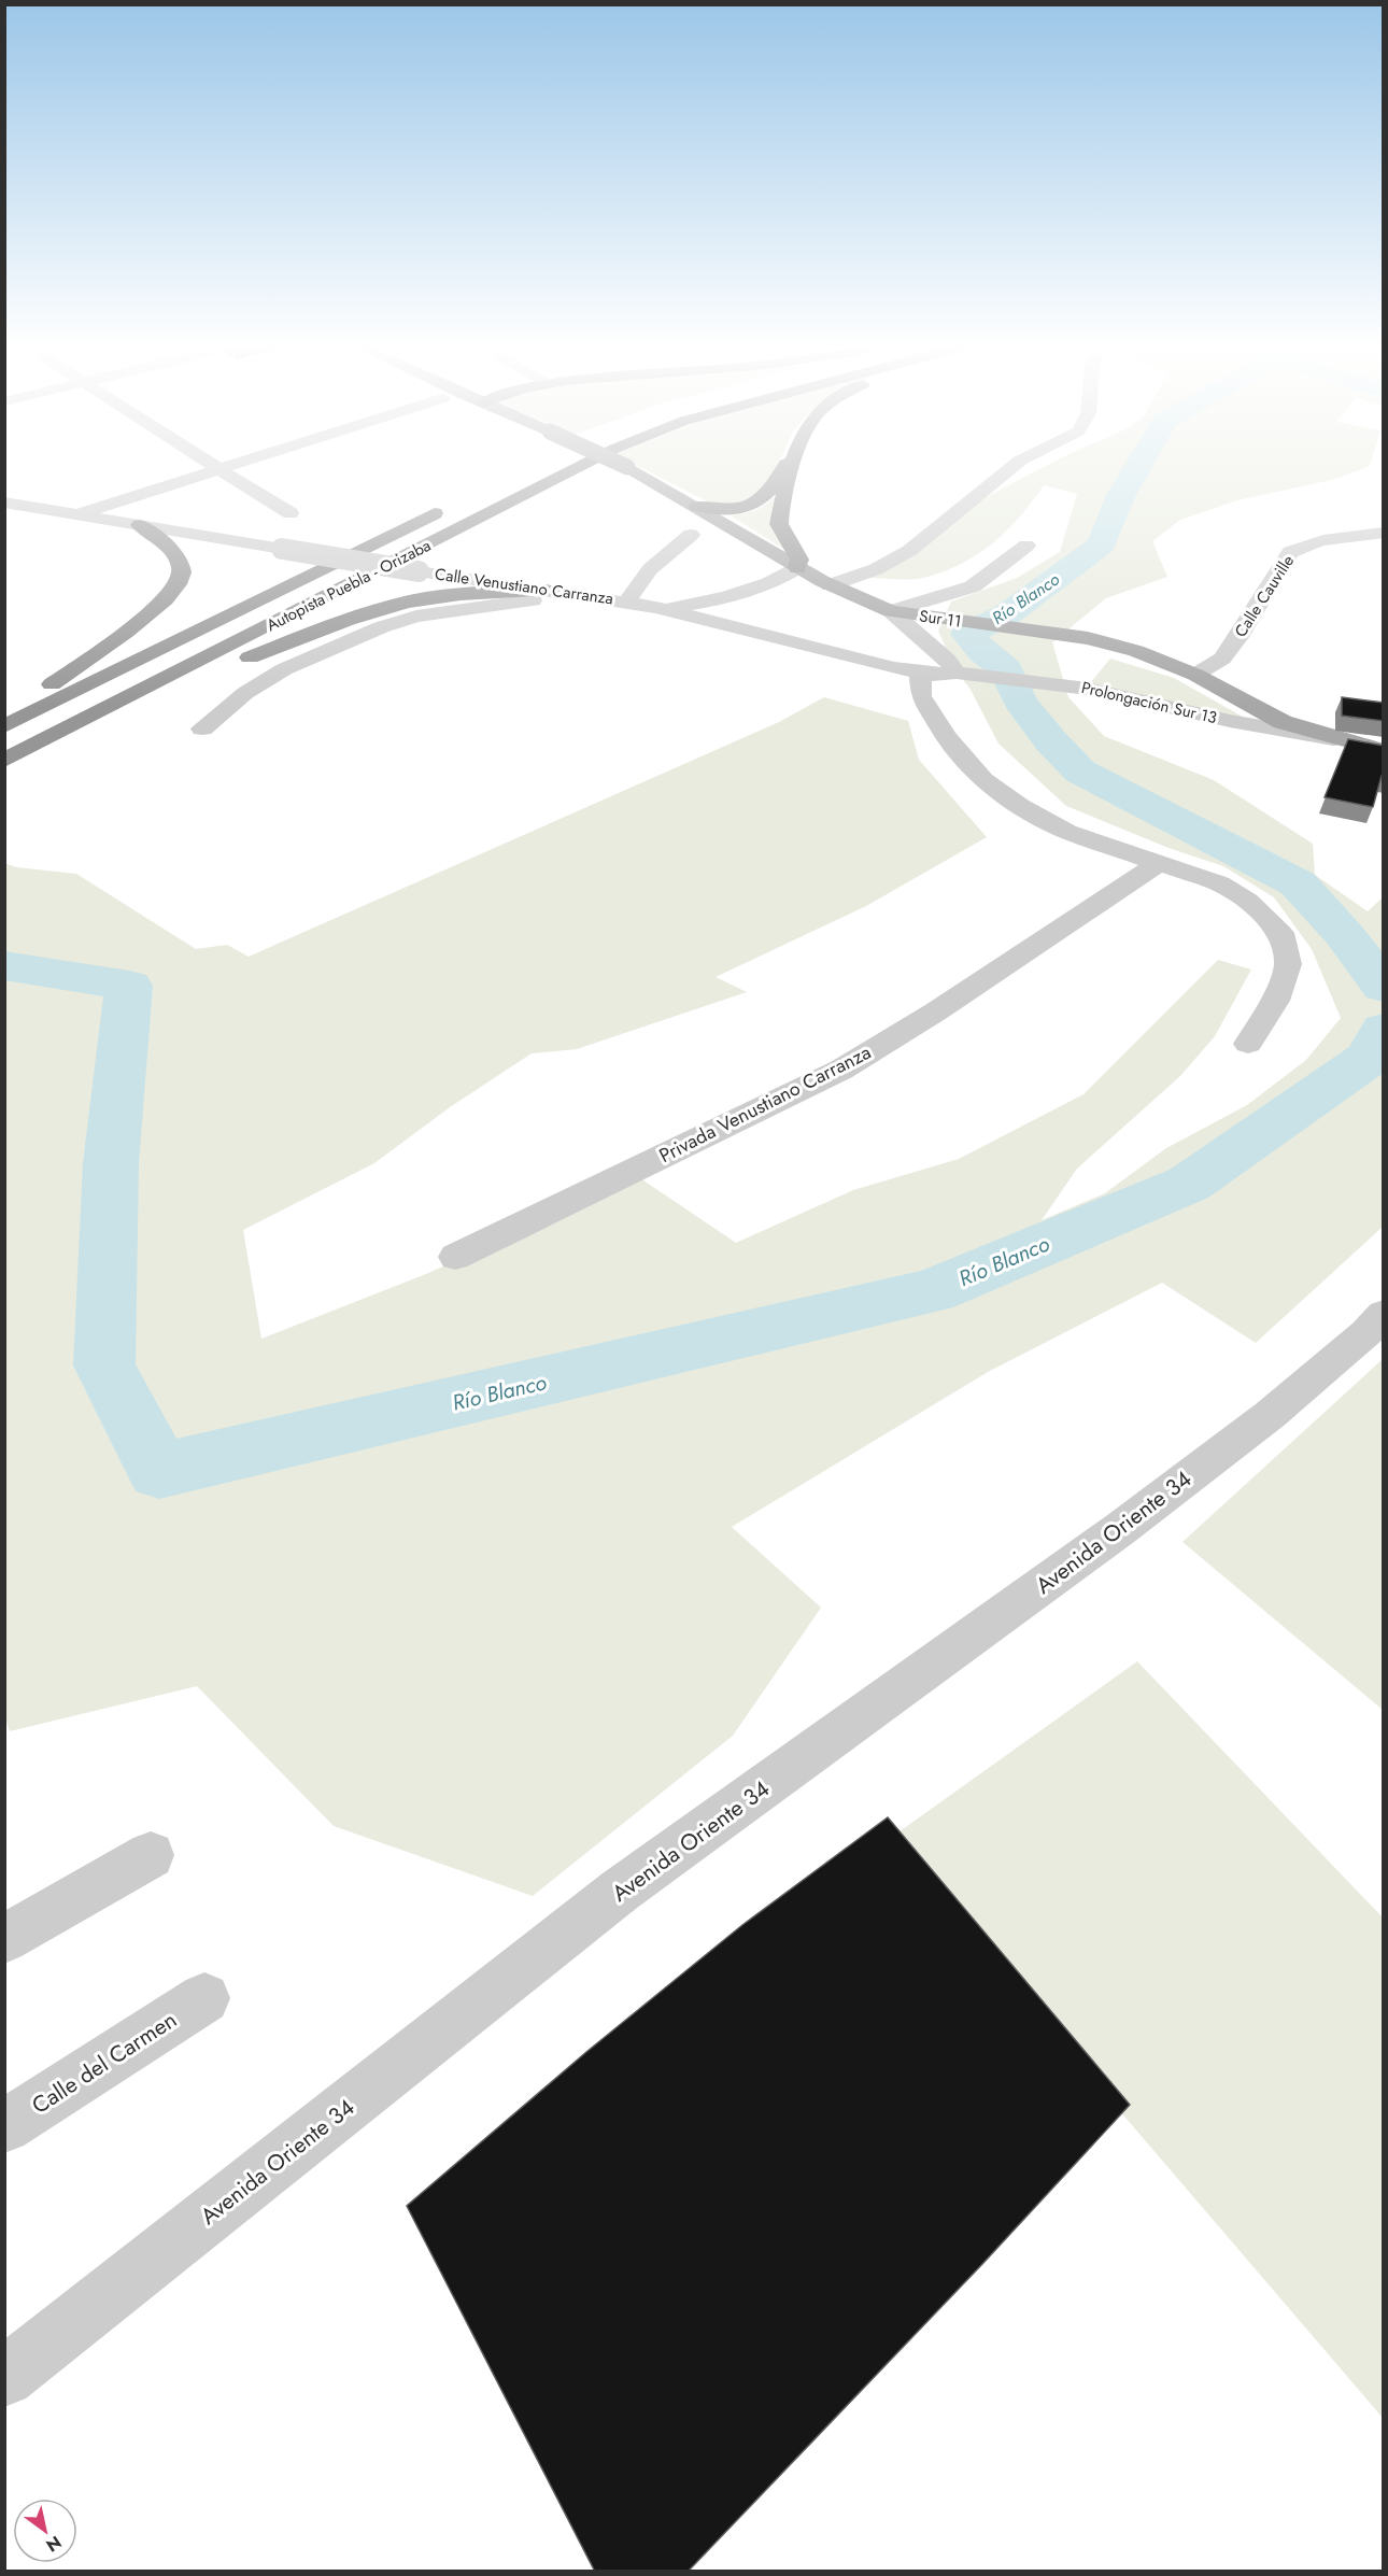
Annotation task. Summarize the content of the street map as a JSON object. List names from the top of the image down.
{
  "streets": {
    "highway": ["Autopista Puebla - Orizaba"],
    "main road": ["Sur 11"],
    "street": [
      "Calle Venustiano Carranza",
      "Calle Cauville",
      "Prolongación Sur 13",
      "Privada Venustiano Carranza",
      "Avenida Oriente 34",
      "Calle del Carmen"
    ]
  },
  "crossings": [
    ["Calle Venustiano Carranza", "Prolongación Sur 13"],
    ["Calle Cauville", "Sur 11"],
    ["Sur 11", "Prolongación Sur 13"]
  ],
  "water": ["Río Blanco"],
  "north": "bottom right"
}
